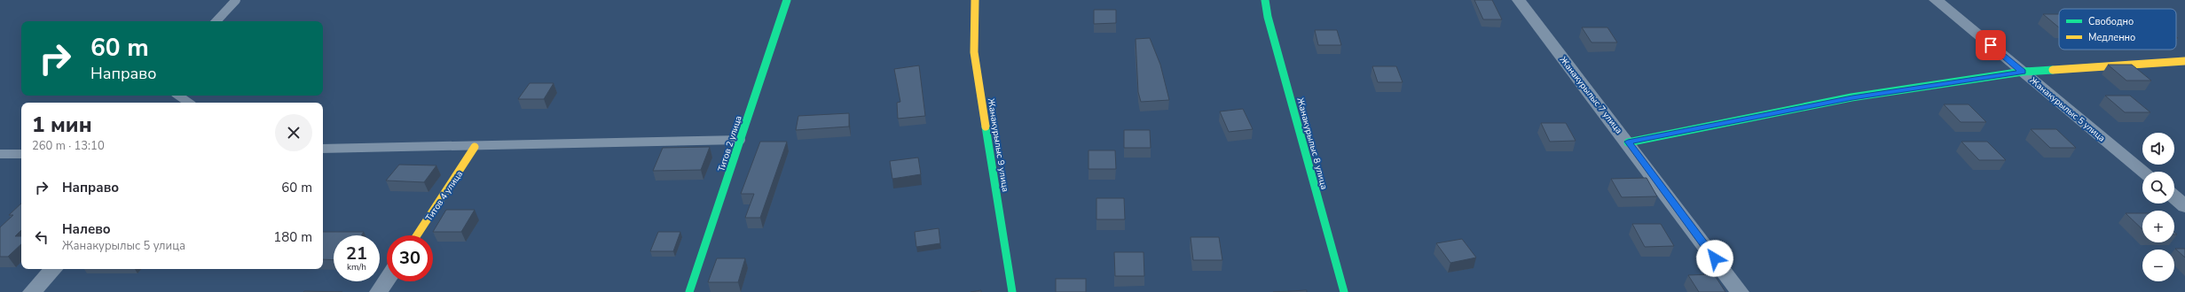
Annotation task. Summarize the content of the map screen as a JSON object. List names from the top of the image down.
{
  "streets": {
    "street": [
      "Жанакурылыс 7 улица",
      "Жанакурылыс 5 улица",
      "Титов 2 улица",
      "Жанакурылыс 8 улица",
      "Жанакурылыс 9 улица",
      "Титов 4 улица"
    ]
  },
  "legend": ["Свободно", "Медленно"],
  "page": {
    "turn": ["60 m", "Направо"],
    "heading": ["1 мин", "260 m · 13:10"],
    "map_buttons": ["+", "−"],
    "list": [
      {
        "name": "Направо",
        "value": "60 m"
      },
      {
        "name": "Налево",
        "note": "Жанакурылыс 5 улица",
        "value": "180 m"
      }
    ],
    "speed": "21 km/h",
    "limit": "30"
  }
}
